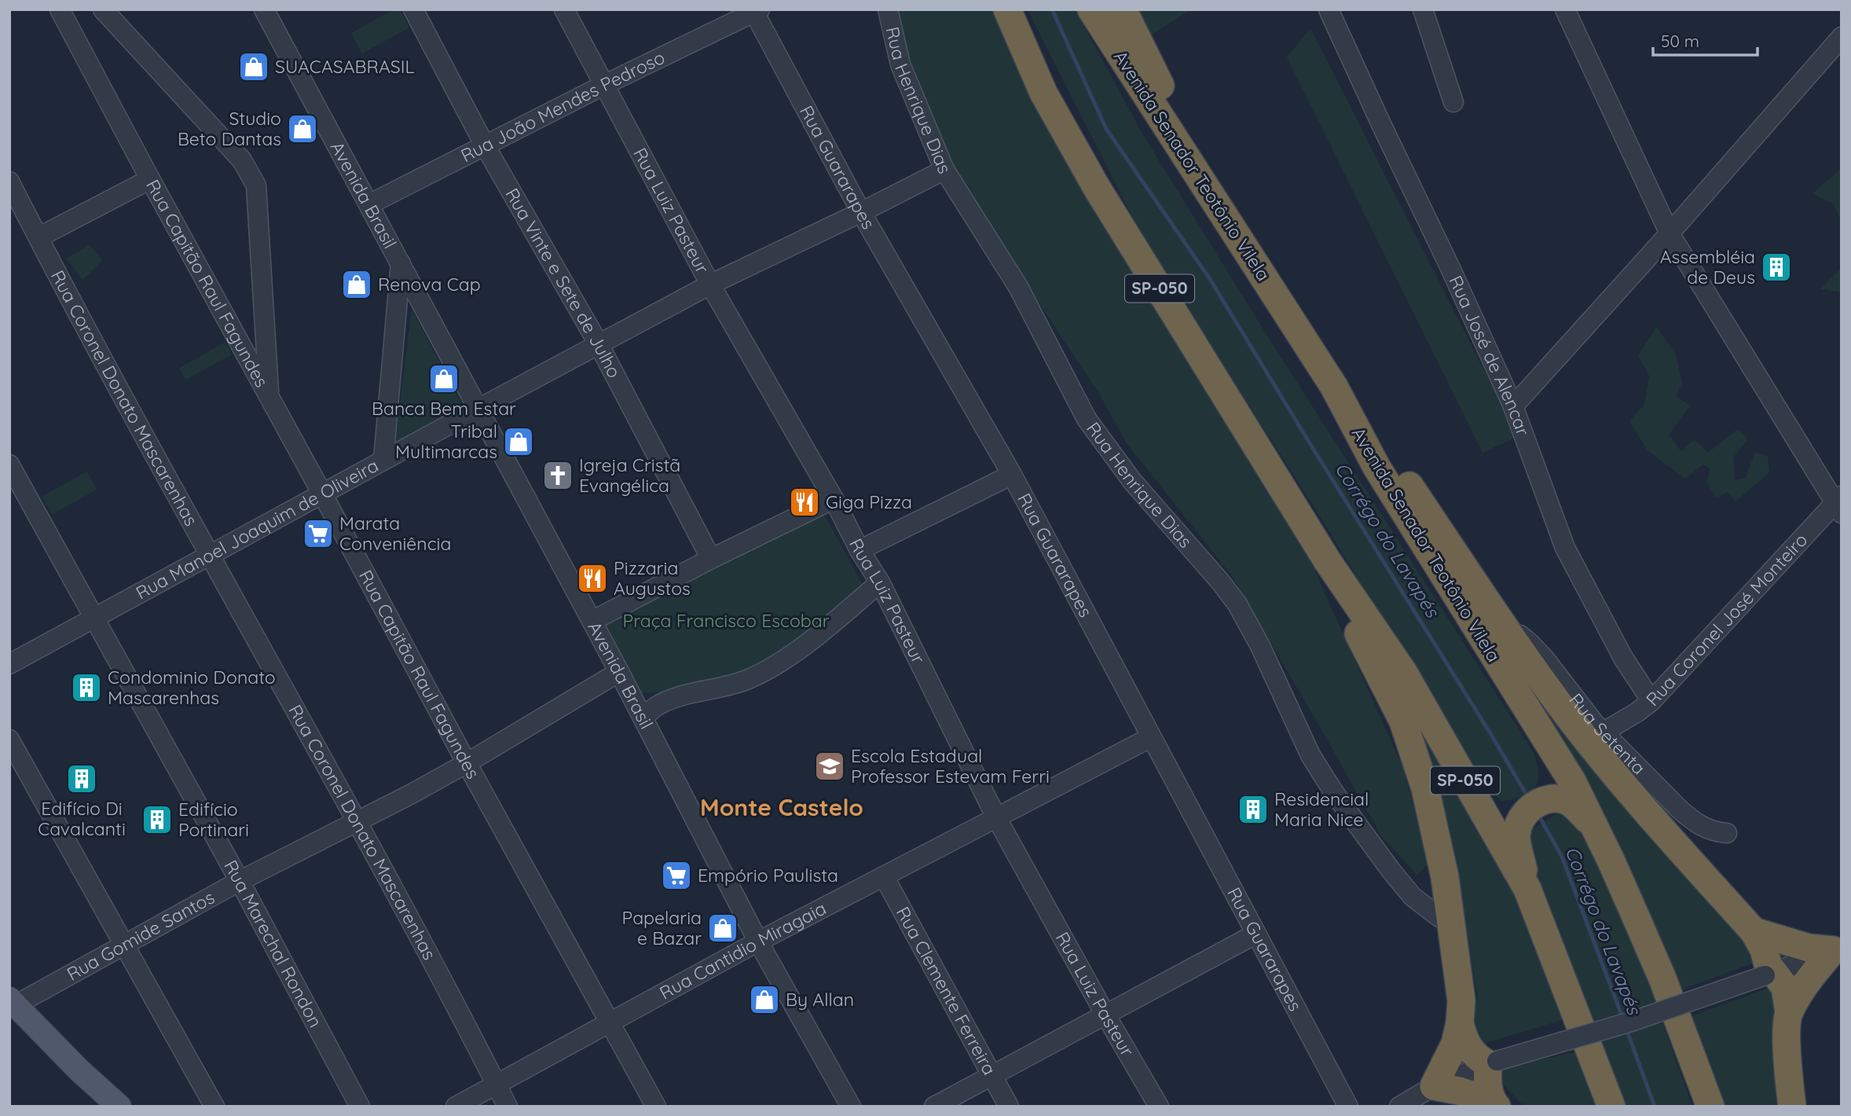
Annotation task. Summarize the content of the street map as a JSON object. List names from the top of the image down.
{
  "streets": {
    "highway": ["Avenida Senador Teotônio Vilela", "SP-050"],
    "street": [
      "Rua Henrique Dias",
      "Rua João Mendes Pedroso",
      "Rua Guararapes",
      "Avenida Brasil",
      "Rua Luiz Pasteur",
      "Rua Capitão Raul Fagundes",
      "Rua Vinte e Sete de Julho",
      "Rua José de Alencar",
      "Rua Coronel Donato Mascarenhas",
      "Rua Manoel Joaquim de Oliveira",
      "Rua Coronel José Monteiro",
      "Rua Setenta",
      "Rua Gomide Santos",
      "Rua Marechal Rondon",
      "Rua Cantidio Miragaia",
      "Rua Clemente Ferreira"
    ]
  },
  "crossings": [
    ["Rua Henrique Dias", "Rua Manoel Joaquim de Oliveira"],
    ["Rua João Mendes Pedroso", "Rua Guararapes"],
    ["Rua João Mendes Pedroso", "Avenida Brasil"],
    ["Rua João Mendes Pedroso", "Rua Luiz Pasteur"],
    ["Rua João Mendes Pedroso", "Rua Vinte e Sete de Julho"],
    ["Rua Guararapes", "Rua Manoel Joaquim de Oliveira"],
    ["Rua Guararapes", "Rua Cantidio Miragaia"],
    ["Avenida Brasil", "Rua Manoel Joaquim de Oliveira"],
    ["Avenida Brasil", "Rua Gomide Santos"],
    ["Avenida Brasil", "Rua Cantidio Miragaia"],
    ["Rua Luiz Pasteur", "Rua Manoel Joaquim de Oliveira"],
    ["Rua Luiz Pasteur", "Rua Cantidio Miragaia"],
    ["Rua Capitão Raul Fagundes", "Rua Manoel Joaquim de Oliveira"],
    ["Rua Capitão Raul Fagundes", "Rua Gomide Santos"],
    ["Rua Capitão Raul Fagundes", "Rua Cantidio Miragaia"],
    ["Rua Vinte e Sete de Julho", "Rua Manoel Joaquim de Oliveira"],
    ["Rua José de Alencar", "Rua Coronel José Monteiro"],
    ["Rua Coronel Donato Mascarenhas", "Rua Manoel Joaquim de Oliveira"],
    ["Rua Coronel Donato Mascarenhas", "Rua Gomide Santos"],
    ["Rua Coronel Donato Mascarenhas", "Rua Cantidio Miragaia"],
    ["Rua Manoel Joaquim de Oliveira", "Rua Marechal Rondon"],
    ["Rua Coronel José Monteiro", "Rua Setenta"],
    ["Rua Gomide Santos", "Rua Marechal Rondon"],
    ["Rua Cantidio Miragaia", "Rua Clemente Ferreira"]
  ],
  "districts": ["Monte Castelo"],
  "water": ["Corrégo do Lavapés"],
  "parks": ["Praça Francisco Escobar"],
  "places": {
    "shop": [
      "SUACASABRASIL",
      "Studio Beto Dantas",
      "Renova Cap",
      "Banca Bem Estar",
      "Tribal Multimarcas",
      "Papelaria e Bazar",
      "By Allan"
    ],
    "building": [
      "Assembléia de Deus",
      "Condominio Donato Mascarenhas",
      "Edifício Di Cavalcanti",
      "Residencial Maria Nice",
      "Edifício Portinari"
    ],
    "church": ["Igreja Cristã Evangélica"],
    "restaurant": ["Giga Pizza", "Pizzaria Augustos"],
    "supermarket": ["Marata Conveniência", "Empório Paulista"],
    "school or university": ["Escola Estadual Professor Estevam Ferri"]
  },
  "scale_bar": "50 m"
}
